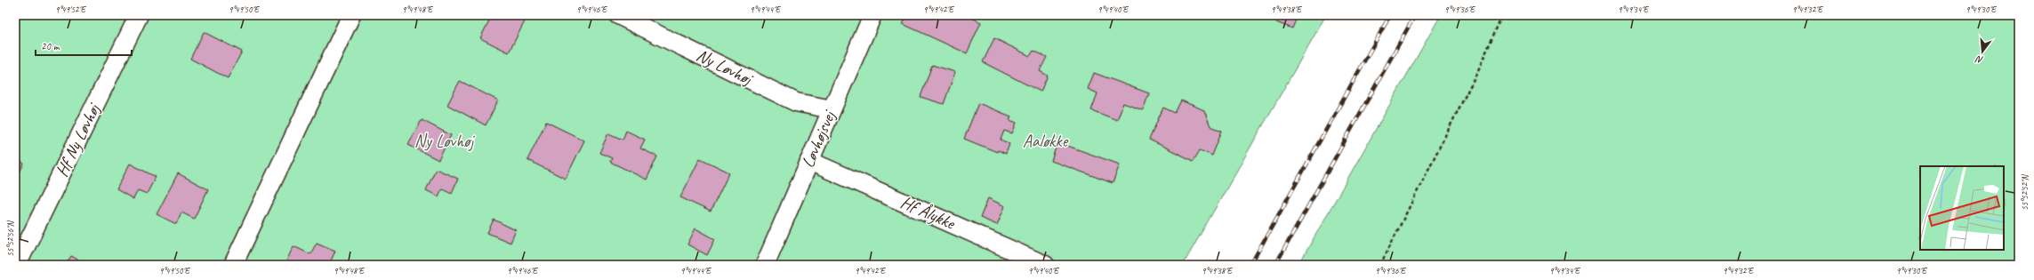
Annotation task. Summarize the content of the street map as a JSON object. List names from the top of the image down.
{
  "streets": {
    "lane": [
      "Ny Løvhøj",
      "Løvhøjsvej",
      "Hf Ny Løvhøj",
      "Hf Ålykke"
    ]
  },
  "crossings": [
    ["Ny Løvhøj", "Løvhøjsvej"],
    ["Løvhøjsvej", "Hf Ålykke"]
  ],
  "parks": ["Ny Løvhøj", "Aaløkke"],
  "scale_bar": "20 m",
  "north": "bottom",
  "coordinates": [
    "9°49'52\"E",
    "9°49'50\"E",
    "9°49'48\"E",
    "9°49'46\"E",
    "9°49'44\"E",
    "9°49'42\"E",
    "9°49'40\"E",
    "9°49'38\"E",
    "9°49'36\"E",
    "9°49'34\"E",
    "9°49'32\"E",
    "9°49'30\"E",
    "55°52'52\"N",
    "55°52'56\"N"
  ]
}
